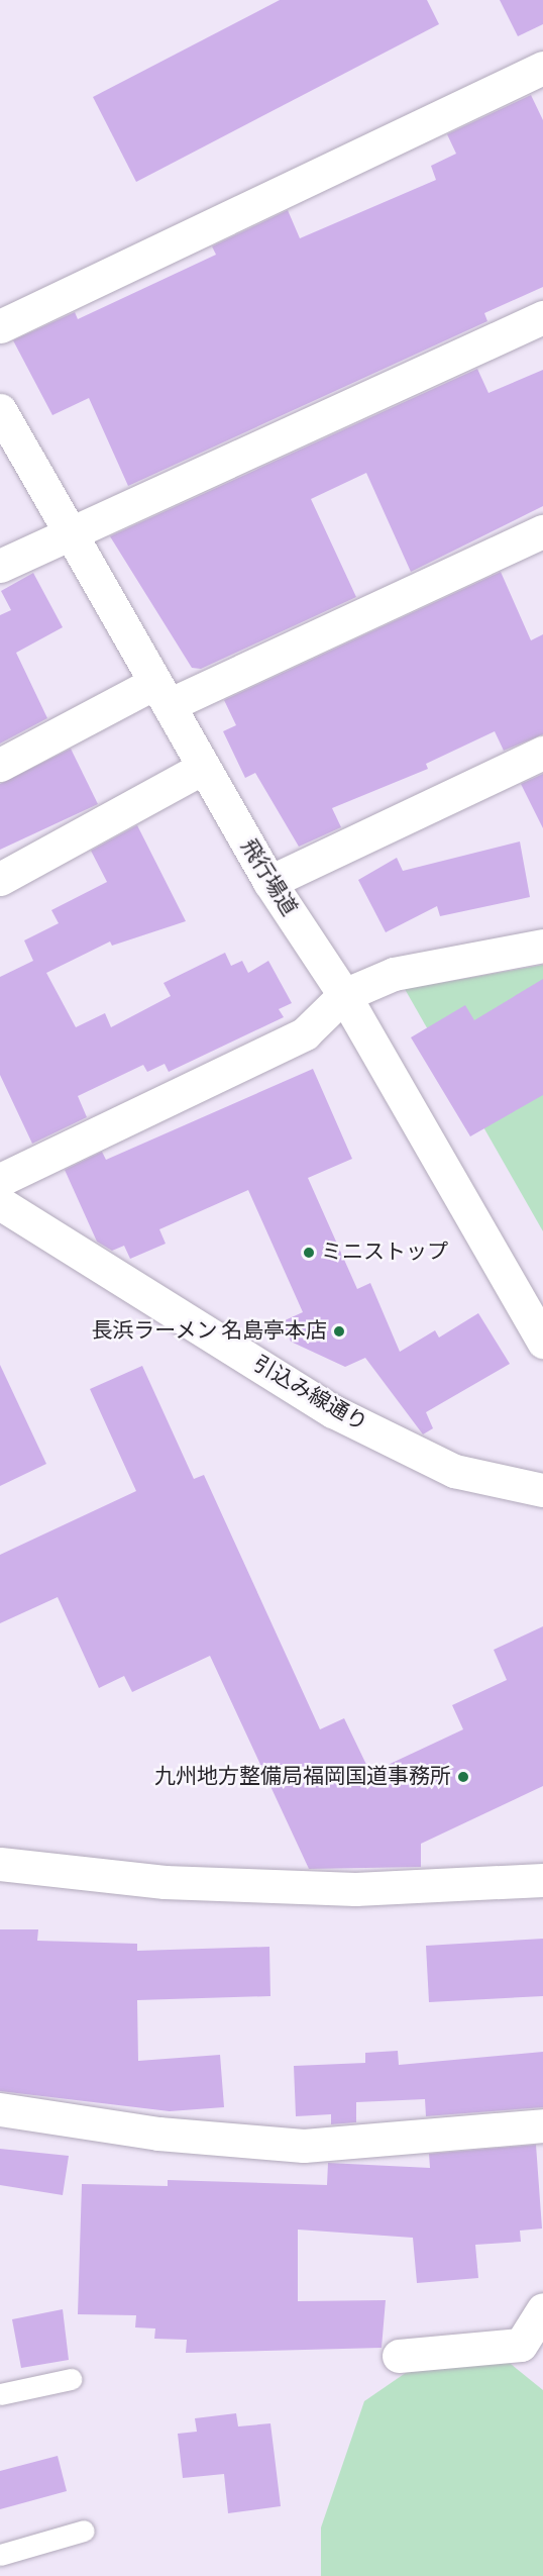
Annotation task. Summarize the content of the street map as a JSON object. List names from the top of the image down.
{
  "streets": {
    "street": ["飛行場道", "引込み線通り"]
  },
  "places": ["ミニストップ", "長浜ラーメン 名島亭本店", "九州地方整備局福岡国道事務所"]
}
